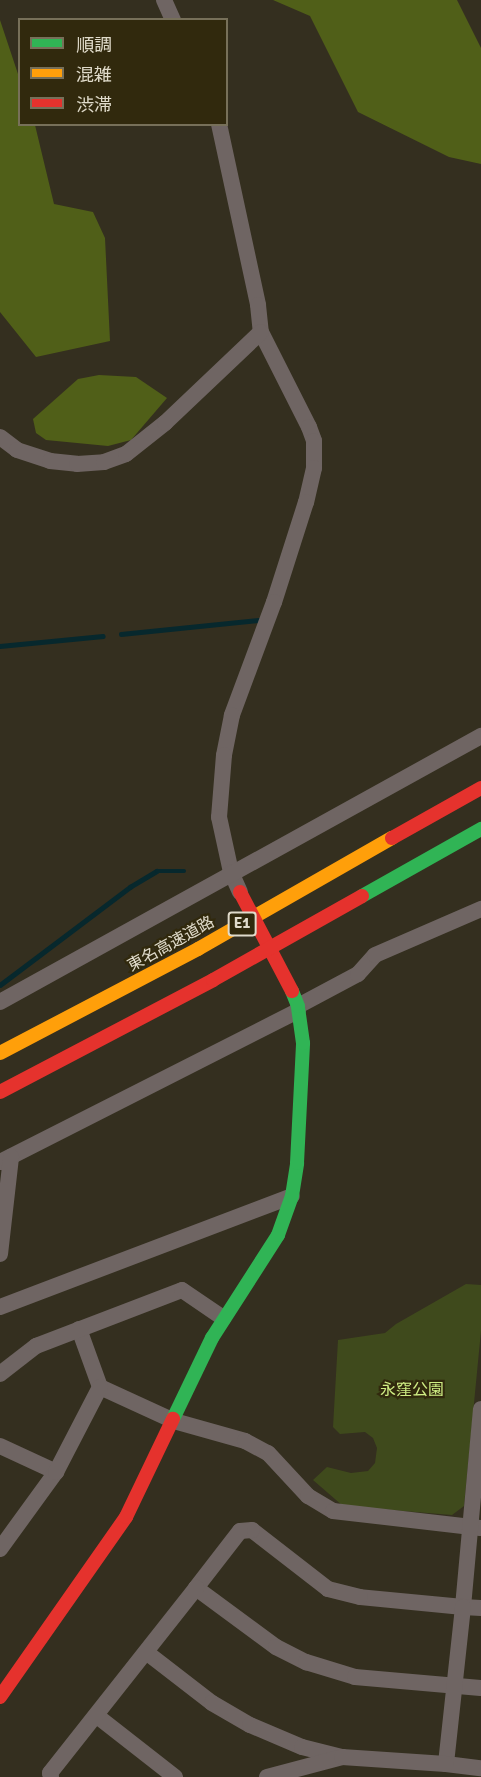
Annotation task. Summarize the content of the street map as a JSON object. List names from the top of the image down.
{
  "streets": {
    "main road": ["E1", "東名高速道路"]
  },
  "parks": ["永窪公園"],
  "legend": ["順調", "混雑", "渋滞"]
}
